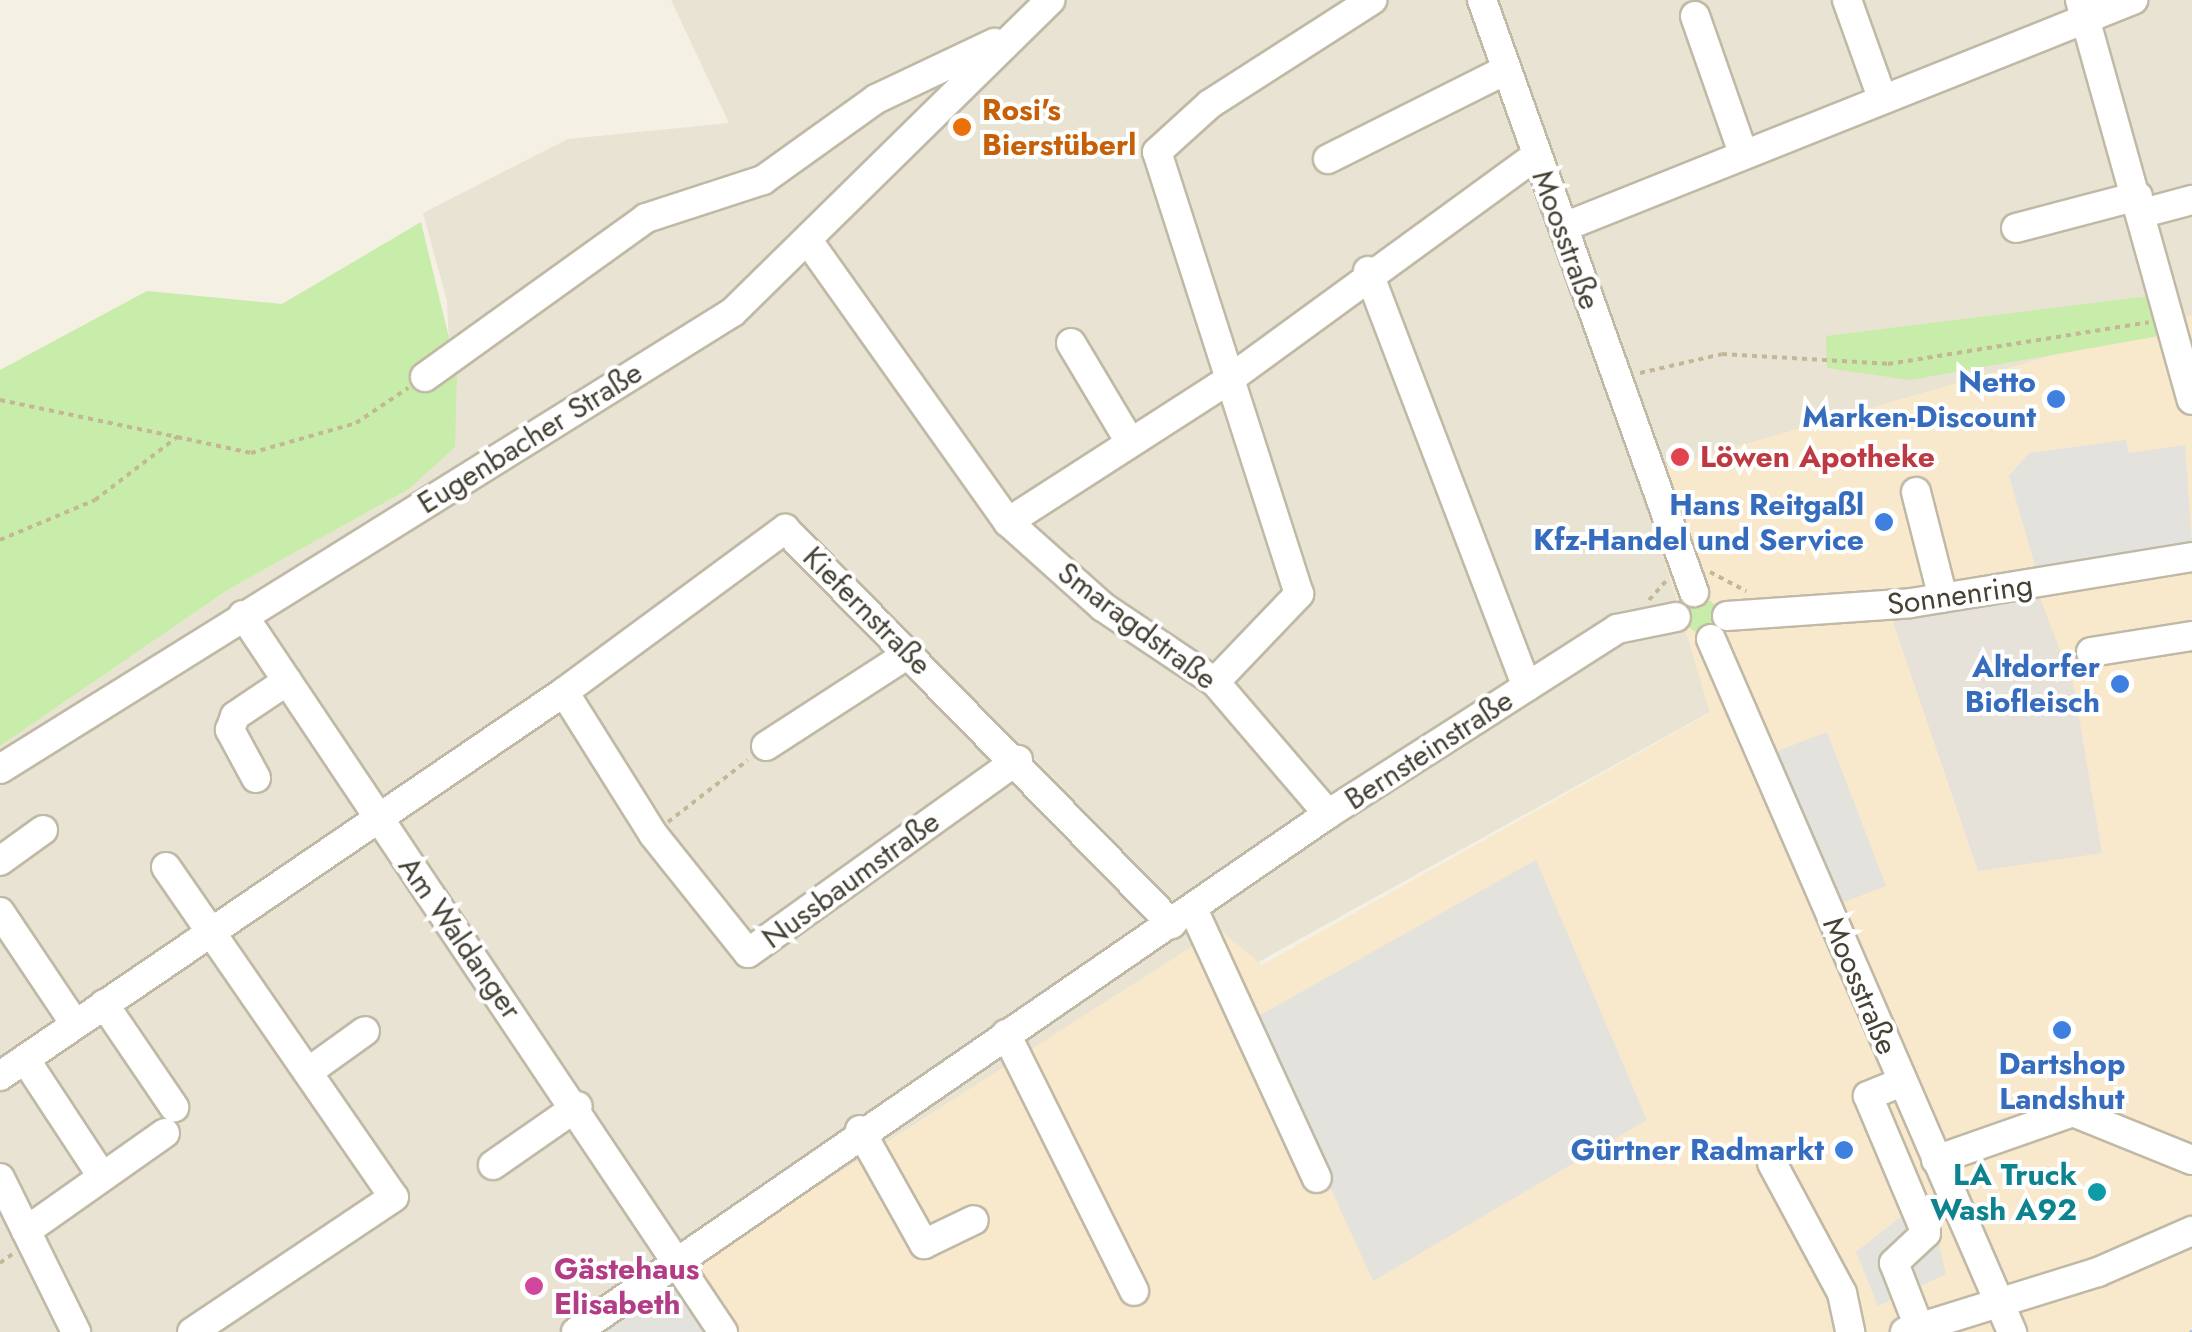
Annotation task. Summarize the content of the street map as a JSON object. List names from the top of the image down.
{
  "streets": {
    "street": [
      "Moosstraße",
      "Eugenbacher Straße",
      "Sonnenring",
      "Kiefernstraße",
      "Smaragdstraße",
      "Bernsteinstraße",
      "Nussbaumstraße",
      "Am Waldanger"
    ]
  },
  "crossings": [
    ["Eugenbacher Straße", "Smaragdstraße"],
    ["Eugenbacher Straße", "Am Waldanger"],
    ["Kiefernstraße", "Bernsteinstraße"],
    ["Kiefernstraße", "Nussbaumstraße"],
    ["Kiefernstraße", "Am Waldanger"],
    ["Smaragdstraße", "Bernsteinstraße"],
    ["Bernsteinstraße", "Am Waldanger"]
  ],
  "places": [
    "Rosi's Bierstüberl",
    "Netto Marken-Discount",
    "Löwen Apotheke",
    "Hans Reitgaßl Kfz-Handel und Service",
    "Altdorfer Biofleisch",
    "Dartshop Landshut",
    "Gürtner Radmarkt",
    "LA Truck Wash A92",
    "Gästehaus Elisabeth"
  ]
}
